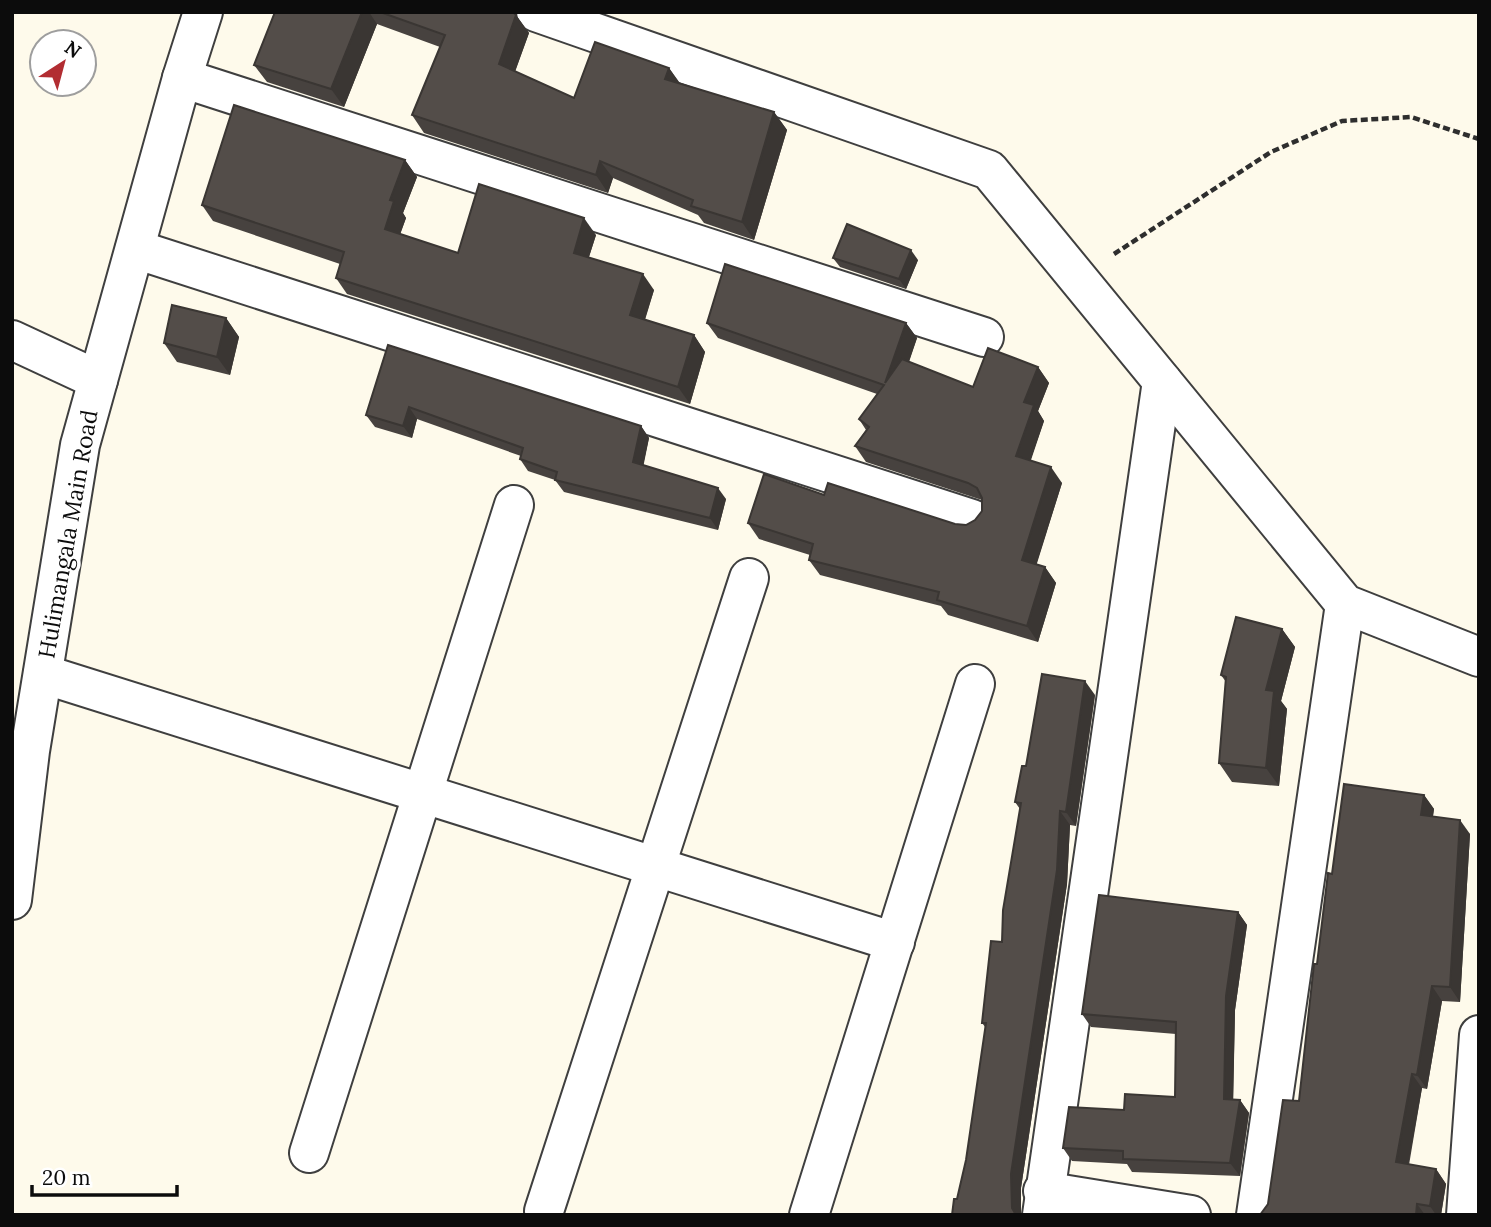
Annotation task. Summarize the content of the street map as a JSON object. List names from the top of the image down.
{
  "streets": {
    "street": ["Hulimangala Main Road"]
  },
  "scale_bar": "20 m",
  "north": "top right"
}
